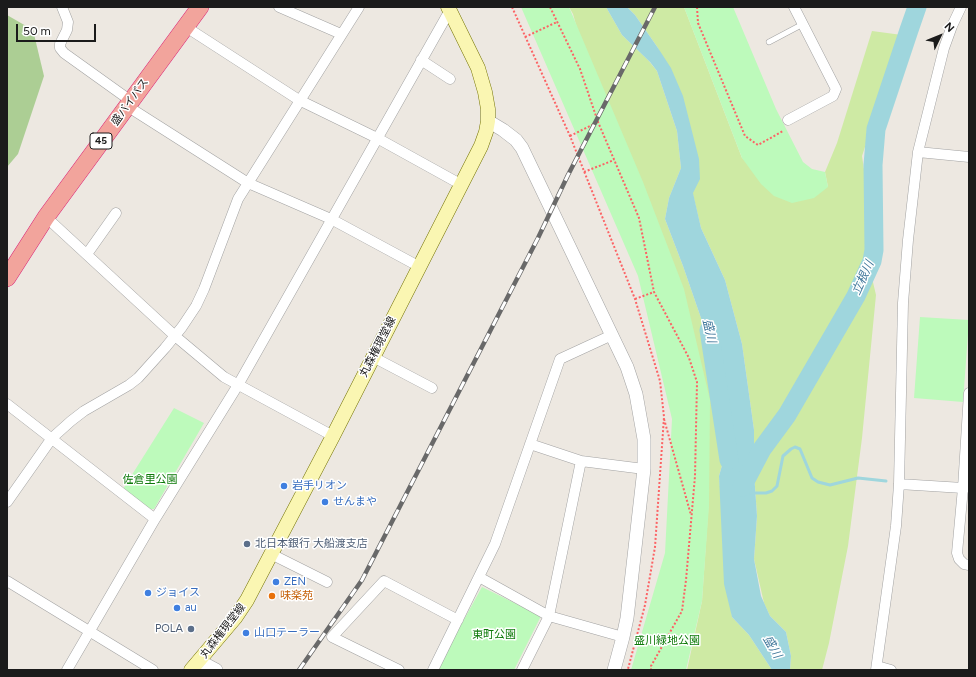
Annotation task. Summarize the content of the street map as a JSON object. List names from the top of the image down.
{
  "streets": {
    "highway": ["盛バイパス", "45"],
    "main road": ["丸森権現堂線"]
  },
  "water": ["立根川", "盛川"],
  "parks": ["佐倉里公園", "東町公園", "盛川緑地公園"],
  "places": [
    "岩手リオン",
    "せんまや",
    "北日本銀行 大船渡支店",
    "ZEN",
    "ジョイス",
    "味楽苑",
    "au",
    "POLA",
    "山口テーラー"
  ],
  "scale_bar": "50 m",
  "north": "top right"
}
